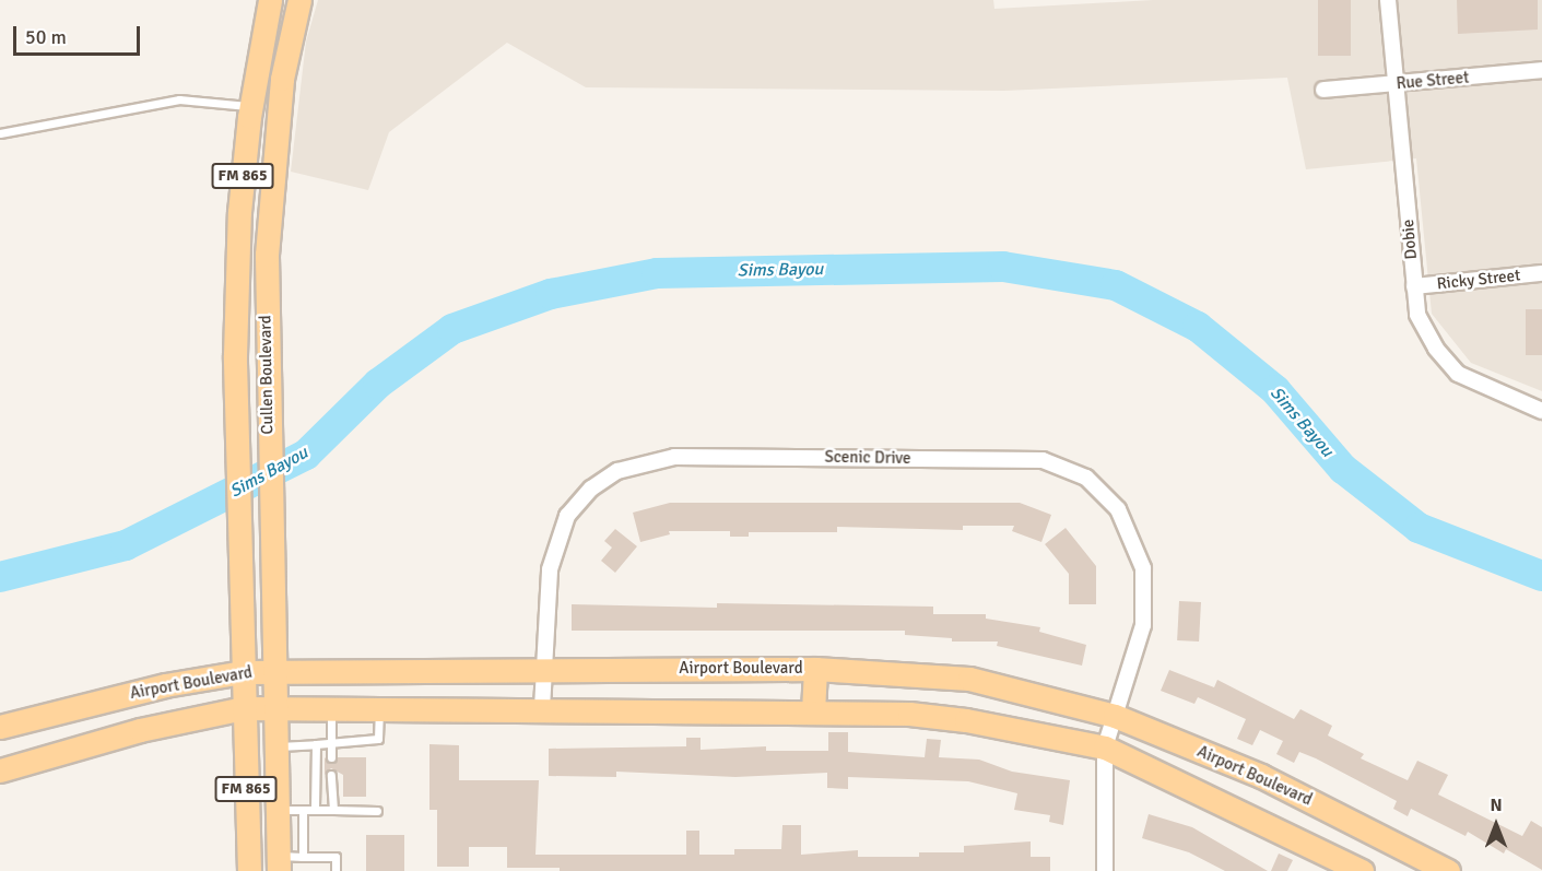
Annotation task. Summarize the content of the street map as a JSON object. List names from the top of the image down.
{
  "streets": {
    "main road": ["FM 865", "Cullen Boulevard", "Airport Boulevard"],
    "street": [
      "Rue Street",
      "Dobie",
      "Ricky Street",
      "Scenic Drive"
    ]
  },
  "crossings": [
    ["Rue Street", "Dobie"],
    ["Dobie", "Ricky Street"],
    ["Cullen Boulevard", "Airport Boulevard"],
    ["Scenic Drive", "Airport Boulevard"]
  ],
  "water": ["Sims Bayou"],
  "scale_bar": "50 m",
  "north": "top"
}
